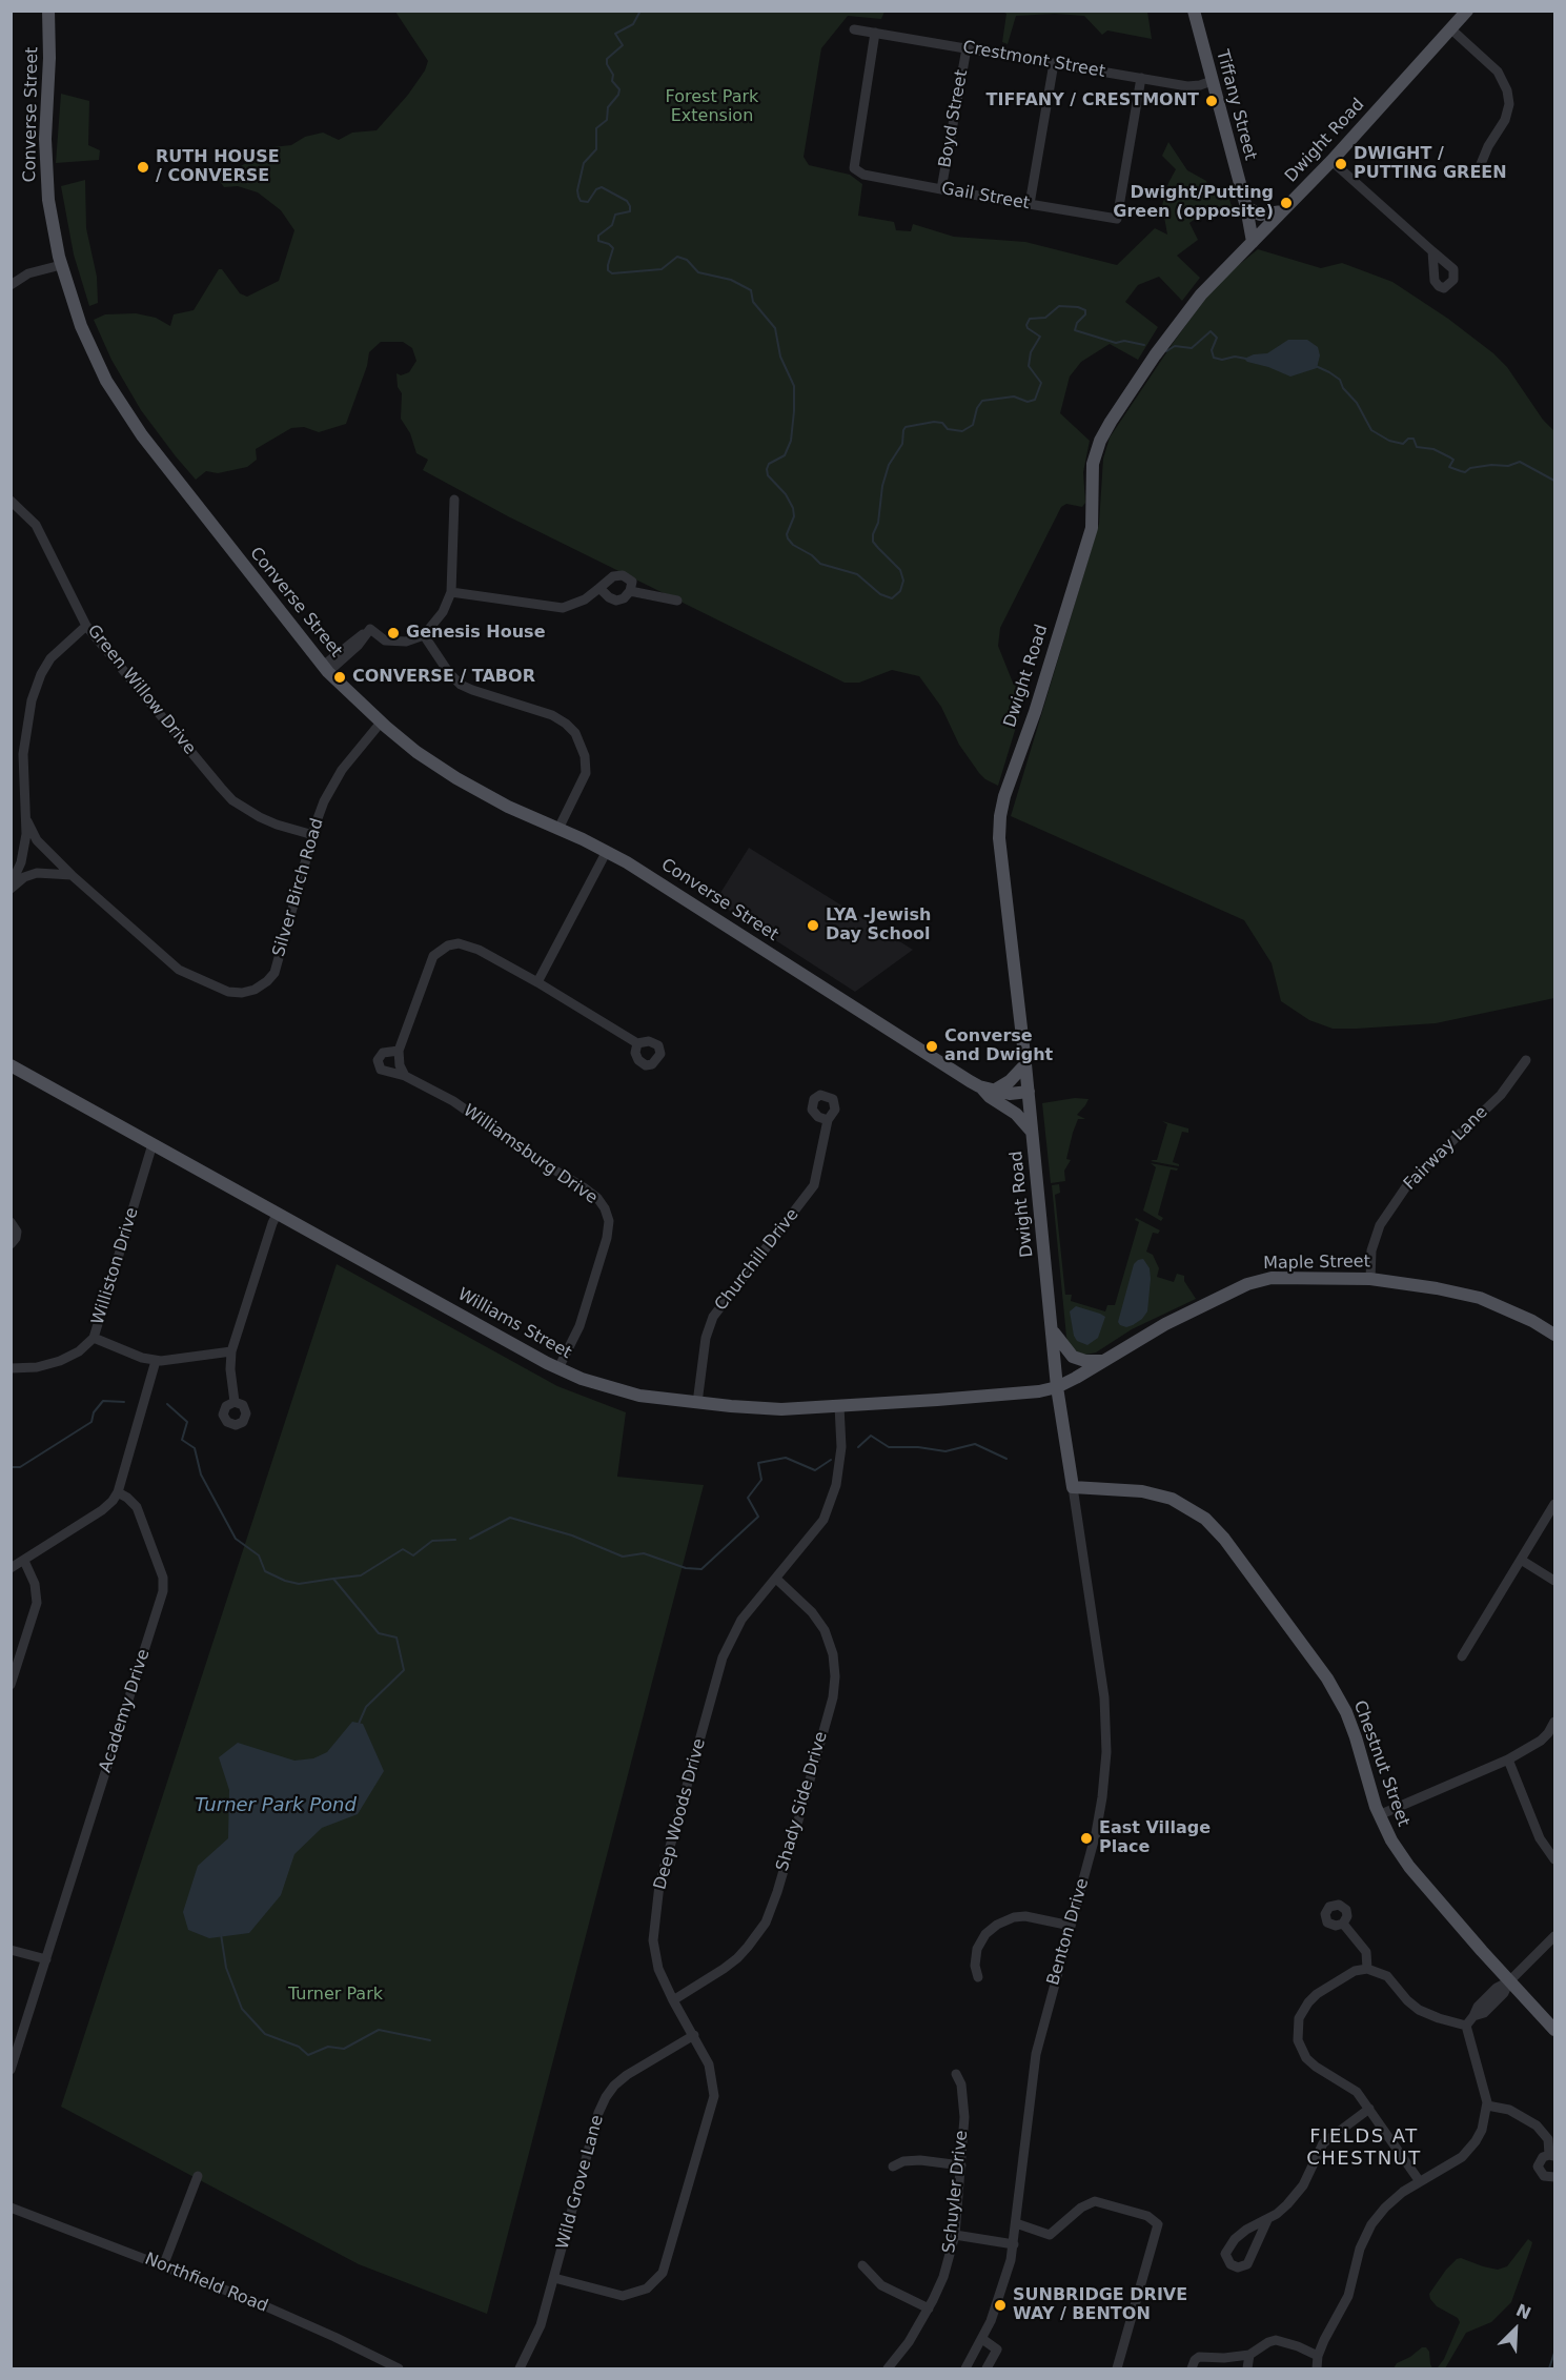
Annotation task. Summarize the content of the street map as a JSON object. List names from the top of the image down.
{
  "streets": {
    "main road": [
      "Tiffany Street",
      "Converse Street",
      "Dwight Road",
      "Maple Street",
      "Williams Street",
      "Chestnut Street"
    ],
    "street": [
      "Crestmont Street",
      "Boyd Street",
      "Gail Street",
      "Green Willow Drive",
      "Silver Birch Road",
      "Fairway Lane",
      "Williamsburg Drive",
      "Churchill Drive",
      "Williston Drive",
      "Academy Drive",
      "Shady Side Drive",
      "Deep Woods Drive",
      "Benton Drive",
      "Wild Grove Lane",
      "Schuyler Drive",
      "Northfield Road"
    ]
  },
  "crossings": [
    ["Crestmont Street", "Tiffany Street"],
    ["Crestmont Street", "Boyd Street"],
    ["Crestmont Street", "Gail Street"],
    ["Tiffany Street", "Dwight Road"],
    ["Converse Street", "Dwight Road"],
    ["Converse Street", "Silver Birch Road"],
    ["Boyd Street", "Gail Street"],
    ["Dwight Road", "Maple Street"],
    ["Dwight Road", "Williams Street"],
    ["Dwight Road", "Chestnut Street"],
    ["Dwight Road", "Benton Drive"],
    ["Green Willow Drive", "Silver Birch Road"],
    ["Fairway Lane", "Maple Street"],
    ["Williamsburg Drive", "Williams Street"],
    ["Churchill Drive", "Williams Street"],
    ["Maple Street", "Williams Street"],
    ["Williston Drive", "Williams Street"],
    ["Williams Street", "Deep Woods Drive"],
    ["Chestnut Street", "Benton Drive"],
    ["Shady Side Drive", "Deep Woods Drive"],
    ["Deep Woods Drive", "Wild Grove Lane"]
  ],
  "districts": ["FIELDS AT CHESTNUT"],
  "water": ["Turner Park Pond"],
  "parks": ["Forest Park Extension", "Turner Park"],
  "places": [
    "TIFFANY / CRESTMONT",
    "DWIGHT / PUTTING GREEN",
    "RUTH HOUSE / CONVERSE",
    "Dwight/Putting Green (opposite)",
    "Genesis House",
    "CONVERSE / TABOR",
    "LYA -Jewish Day School",
    "Converse and Dwight",
    "East Village Place",
    "SUNBRIDGE DRIVE WAY / BENTON"
  ],
  "north": "top right"
}
